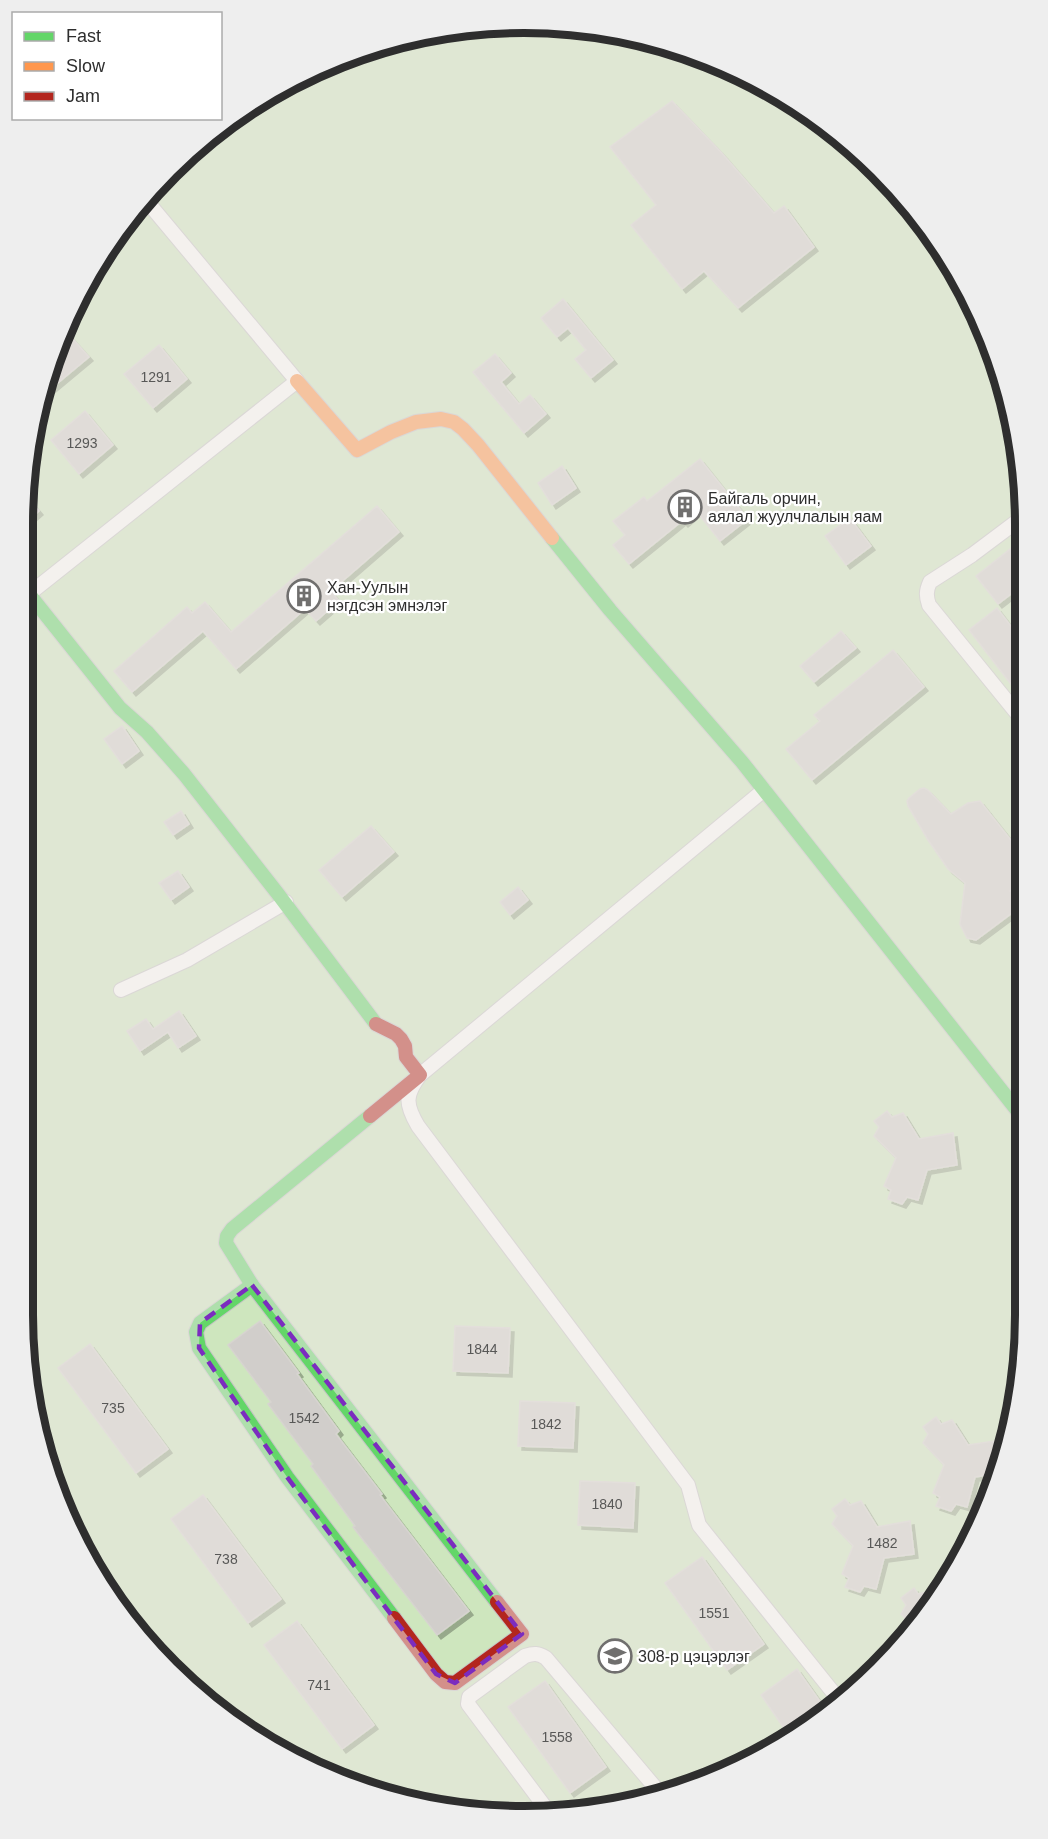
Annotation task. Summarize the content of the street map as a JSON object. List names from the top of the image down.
{
  "places": {
    "building": ["Байгаль орчин, аялал жуулчлалын яам", "Хан-Уулын нэгдсэн эмнэлэг"],
    "school or university": ["308-р цэцэрлэг"]
  },
  "house_numbers": [
    "1291",
    "1293",
    "1844",
    "735",
    "1542",
    "1842",
    "1840",
    "1482",
    "738",
    "1551",
    "741",
    "1558"
  ],
  "legend": ["Fast", "Slow", "Jam"]
}
